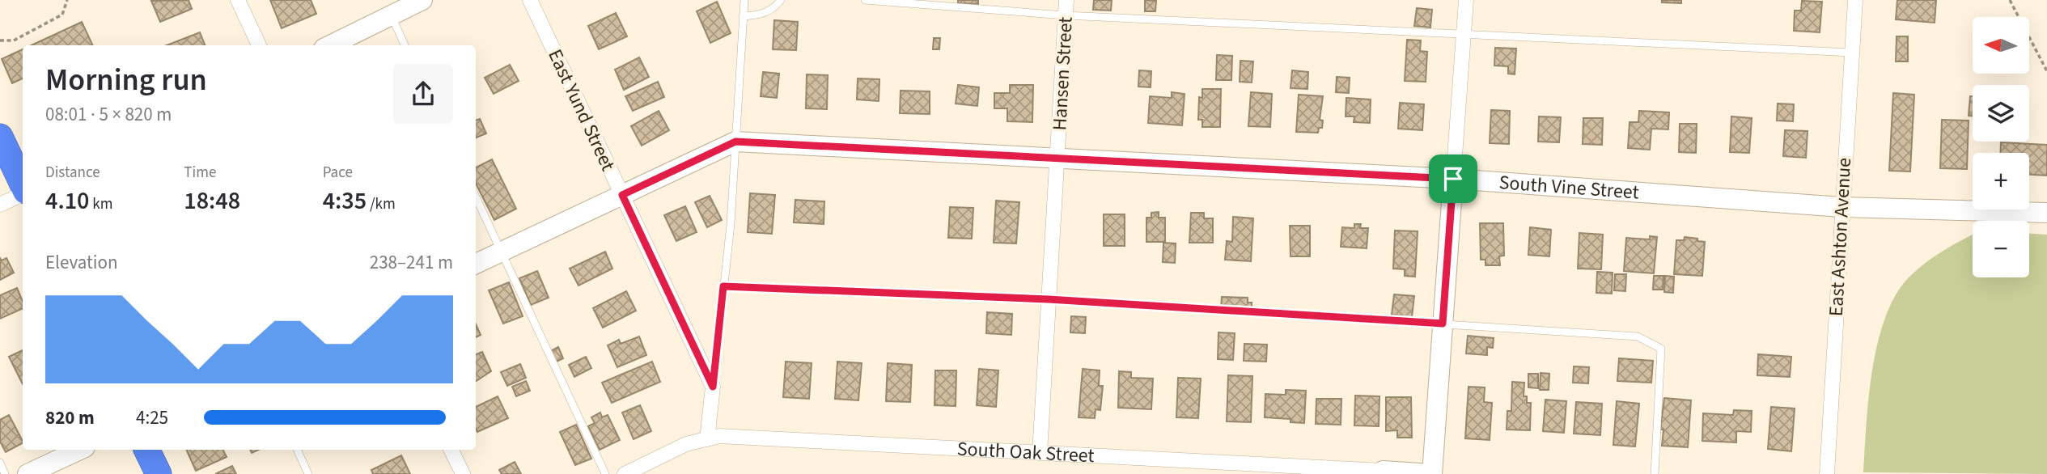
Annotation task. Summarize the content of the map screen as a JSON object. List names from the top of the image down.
{
  "streets": {
    "street": [
      "Hansen Street",
      "East Yund Street",
      "South Vine Street",
      "East Ashton Avenue",
      "South Oak Street"
    ]
  },
  "crossings": [
    ["Hansen Street", "South Vine Street"],
    ["Hansen Street", "South Oak Street"],
    ["East Yund Street", "South Vine Street"],
    ["South Vine Street", "East Ashton Avenue"]
  ],
  "north": "left",
  "page": {
    "map_buttons": ["+", "−"],
    "heading": ["Morning run", "08:01 · 5 × 820 m"],
    "stats": [
      ["Distance", "4.10 km"],
      ["Time", "18:48"],
      ["Pace", "4:35 /km"]
    ],
    "chart": ["Elevation", "238–241 m"],
    "list": [
      {
        "name": "820 m",
        "note": "4:25"
      }
    ]
  }
}
